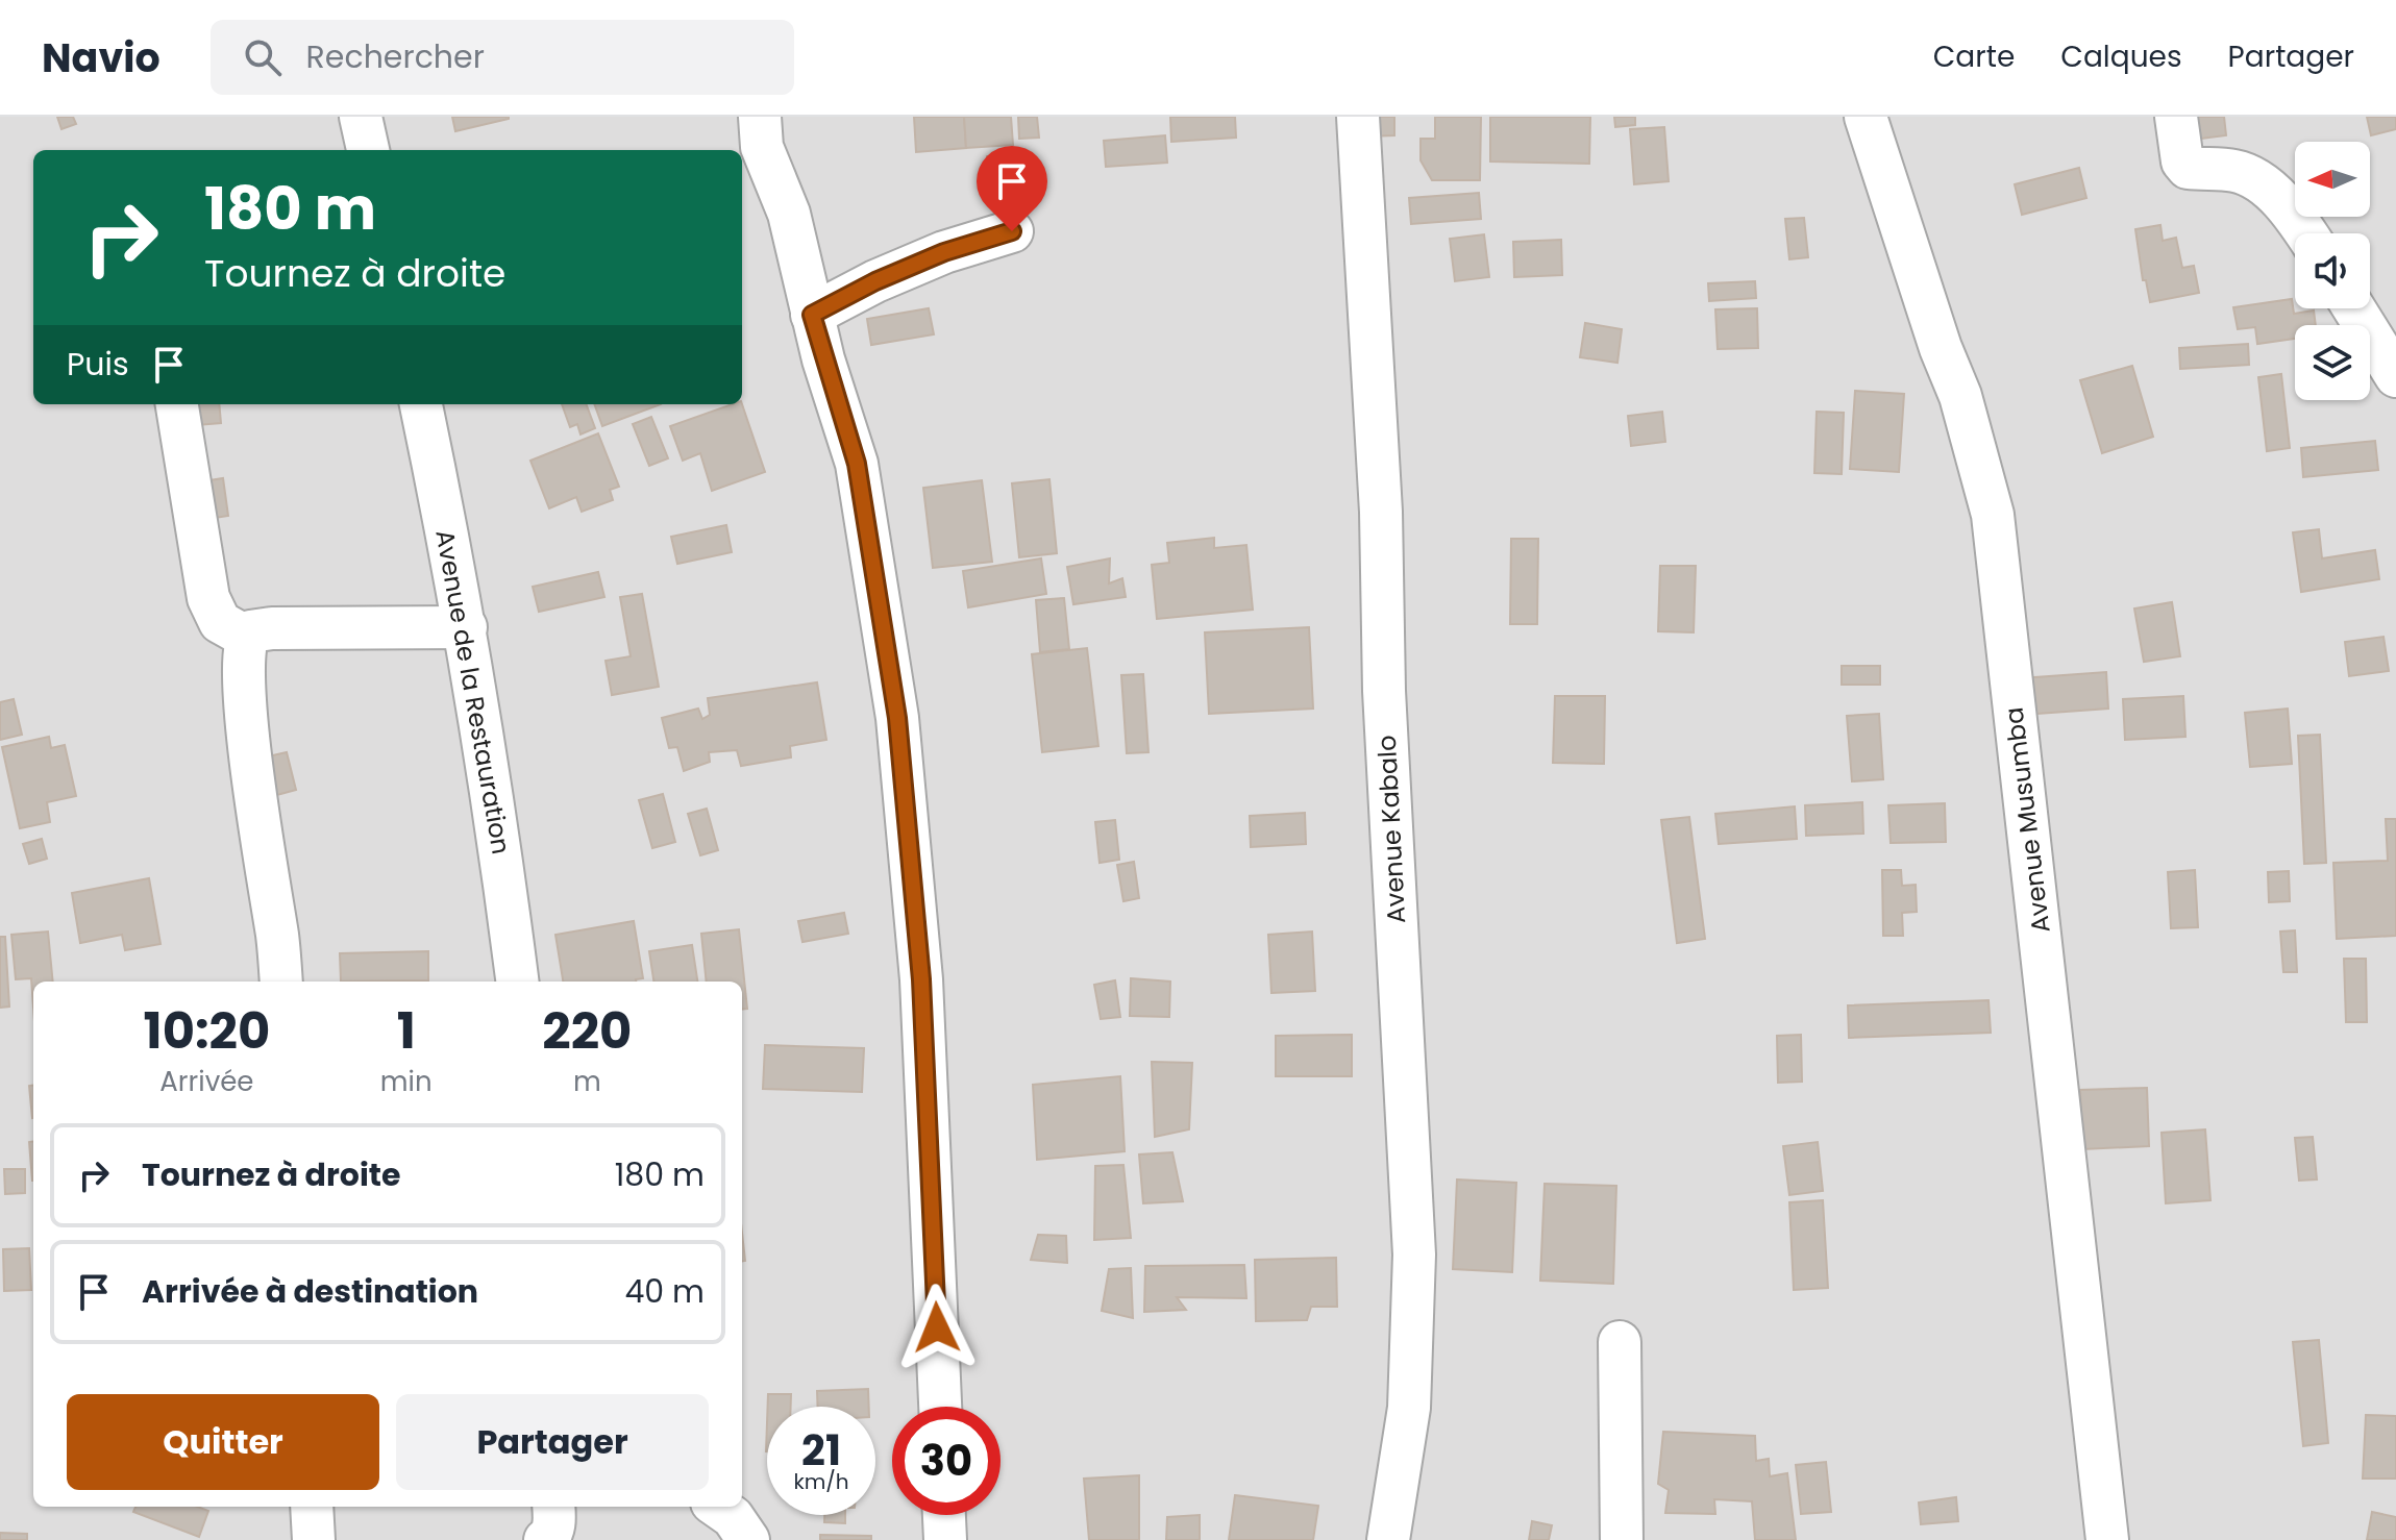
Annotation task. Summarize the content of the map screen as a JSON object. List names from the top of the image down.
{
  "streets": {
    "street": ["Avenue de la Restauration", "Avenue Musumba", "Avenue Kabalo"]
  },
  "north": "left",
  "page": {
    "header": "Navio",
    "search": "Rechercher",
    "nav": ["Carte", "Calques", "Partager"],
    "turn": ["180 m", "Tournez à droite"],
    "then": "Puis",
    "eta": [
      "10:20",
      "Arrivée",
      "1",
      "min",
      "220",
      "m"
    ],
    "list": [
      {
        "name": "Tournez à droite",
        "value": "180 m"
      },
      {
        "name": "Arrivée à destination",
        "value": "40 m"
      }
    ],
    "buttons": ["Quitter", "Partager"],
    "speed": "21 km/h",
    "limit": "30"
  }
}
